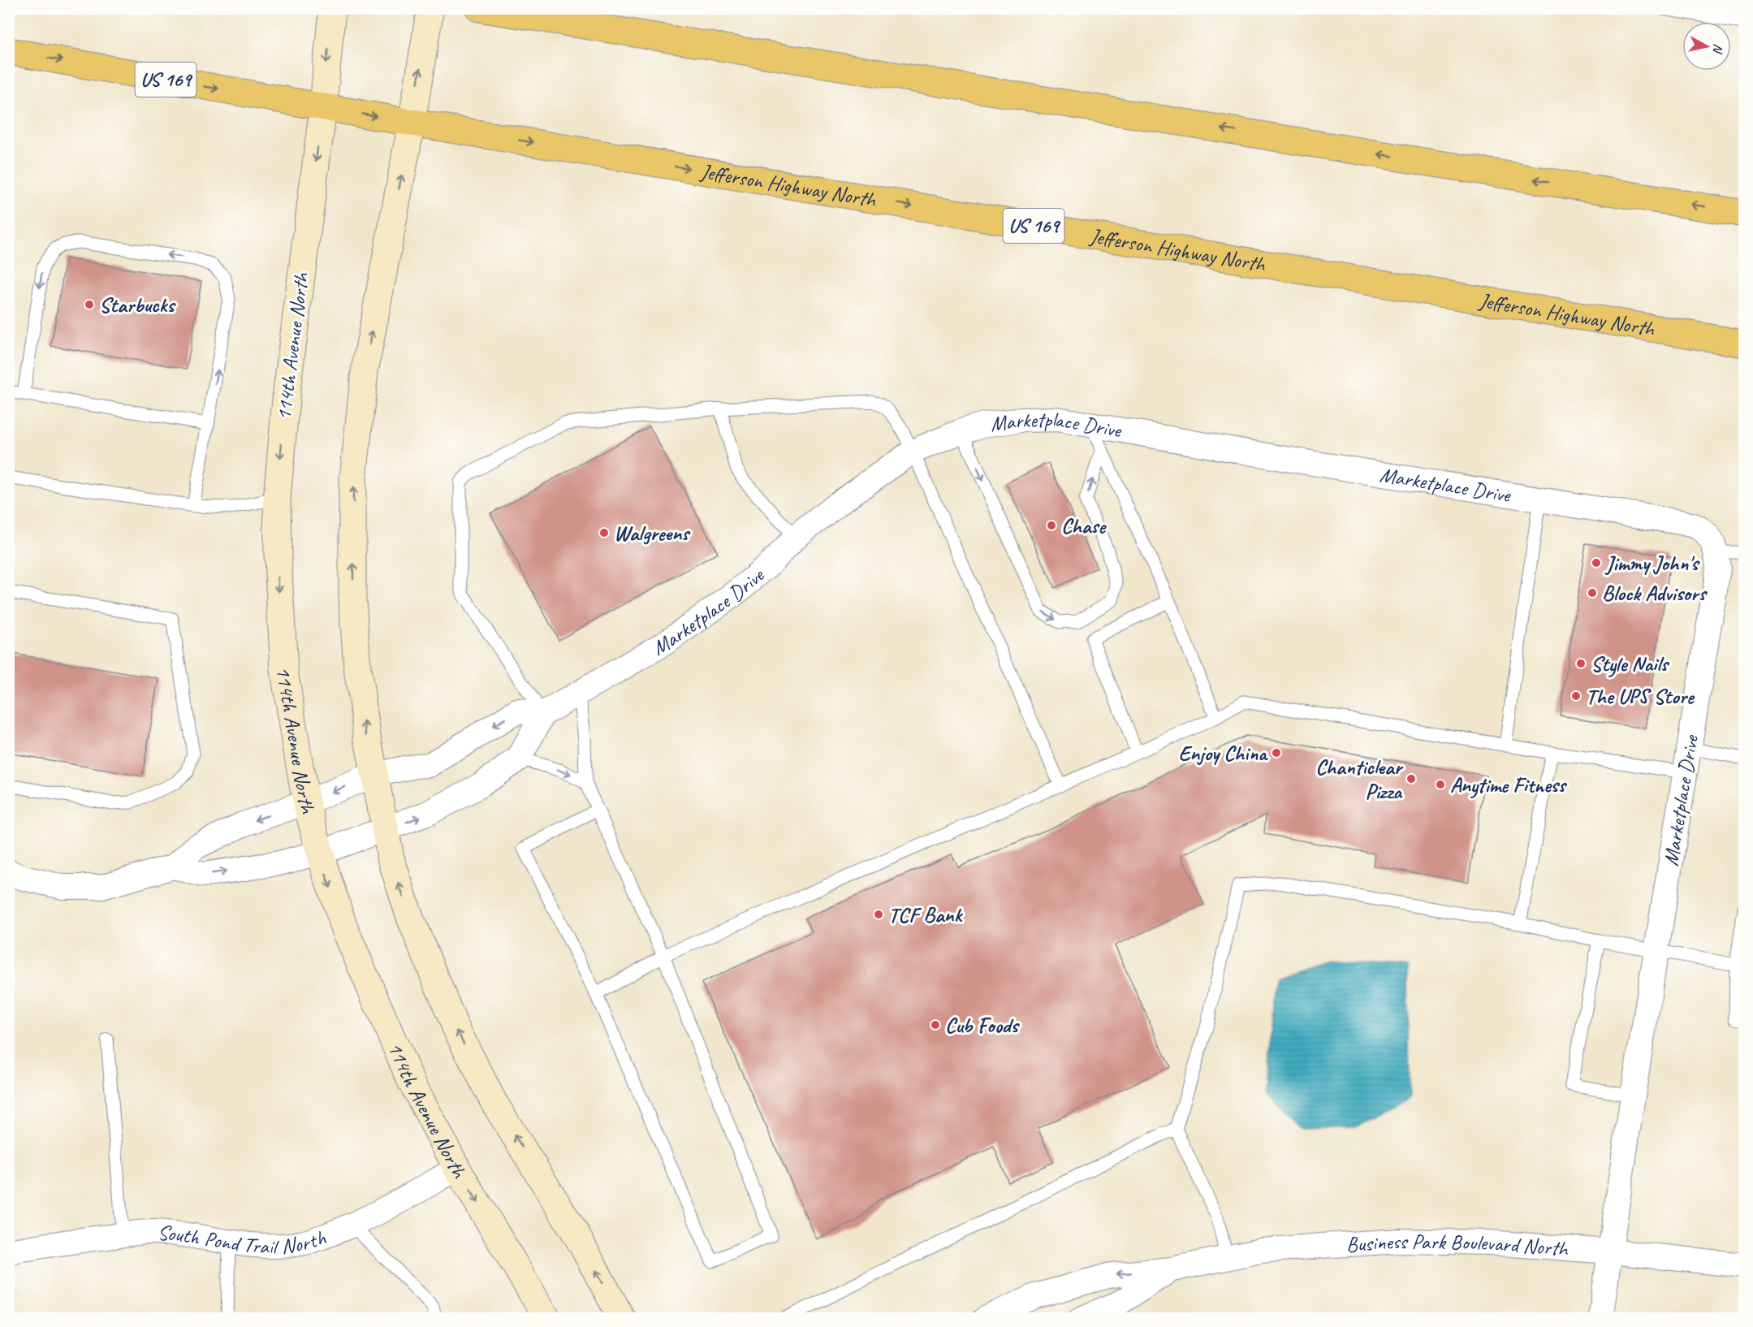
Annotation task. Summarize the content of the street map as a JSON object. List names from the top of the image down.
{
  "streets": {
    "highway": ["US 169", "Jefferson Highway North"],
    "street": [
      "114th Avenue North",
      "Marketplace Drive",
      "South Pond Trail North",
      "Business Park Boulevard North"
    ]
  },
  "crossings": [
    ["US 169", "Jefferson Highway North"],
    ["US 169", "114th Avenue North"],
    ["Jefferson Highway North", "114th Avenue North"],
    ["114th Avenue North", "South Pond Trail North"],
    ["Marketplace Drive", "Business Park Boulevard North"]
  ],
  "places": [
    "Starbucks",
    "Chase",
    "Walgreens",
    "Jimmy John's",
    "Block Advisors",
    "Style Nails",
    "The UPS Store",
    "Enjoy China",
    "Chanticlear Pizza",
    "Anytime Fitness",
    "TCF Bank",
    "Cub Foods"
  ],
  "north": "right"
}
